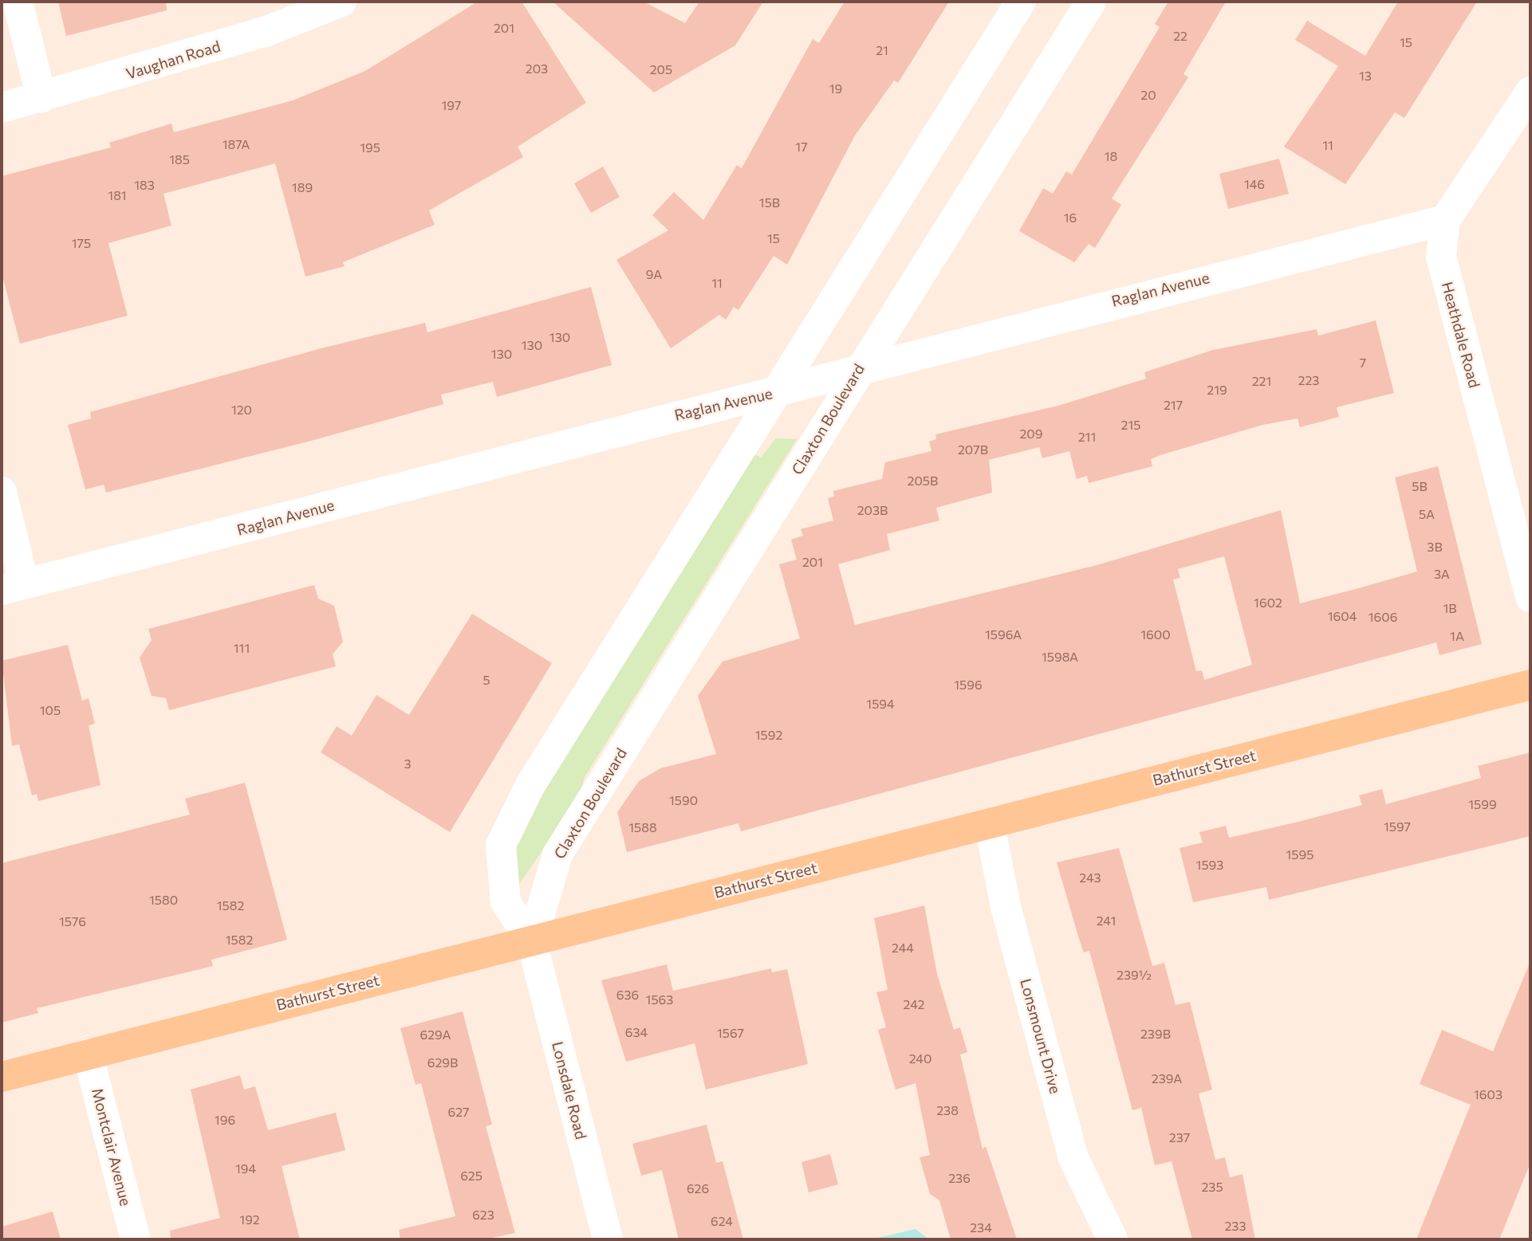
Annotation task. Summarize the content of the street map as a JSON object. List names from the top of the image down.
{
  "streets": {
    "main road": ["Bathurst Street"],
    "street": [
      "Vaughan Road",
      "Raglan Avenue",
      "Heathdale Road",
      "Claxton Boulevard",
      "Lonsmount Drive",
      "Lonsdale Road",
      "Montclair Avenue"
    ]
  },
  "crossings": [
    ["Raglan Avenue", "Heathdale Road"],
    ["Raglan Avenue", "Claxton Boulevard"],
    ["Claxton Boulevard", "Bathurst Street"],
    ["Claxton Boulevard", "Lonsdale Road"],
    ["Bathurst Street", "Lonsmount Drive"],
    ["Bathurst Street", "Lonsdale Road"],
    ["Bathurst Street", "Montclair Avenue"]
  ],
  "house_numbers": [
    "201",
    "22",
    "15",
    "21",
    "203",
    "205",
    "13",
    "19",
    "20",
    "197",
    "187A",
    "11",
    "17",
    "195",
    "18",
    "185",
    "146",
    "183",
    "189",
    "181",
    "15B",
    "16",
    "15",
    "175",
    "9A",
    "11",
    "130",
    "130",
    "130",
    "7",
    "223",
    "221",
    "219",
    "217",
    "120",
    "215",
    "209",
    "211",
    "207B",
    "205B",
    "5B",
    "203B",
    "5A",
    "3B",
    "201",
    "3A",
    "1602",
    "1B",
    "1604",
    "1606",
    "1596A",
    "1600",
    "1A",
    "111",
    "1598A",
    "5",
    "1596",
    "1594",
    "105",
    "1592",
    "3",
    "1590",
    "1599",
    "1597",
    "1588",
    "1595",
    "1593",
    "243",
    "1580",
    "1582",
    "241",
    "1576",
    "1582",
    "244",
    "239½",
    "636",
    "1563",
    "242",
    "634",
    "1567",
    "239B",
    "629A",
    "240",
    "629B",
    "239A",
    "1603",
    "238",
    "627",
    "196",
    "237",
    "194",
    "625",
    "236",
    "235",
    "626",
    "623",
    "192",
    "624",
    "233",
    "234"
  ]
}
